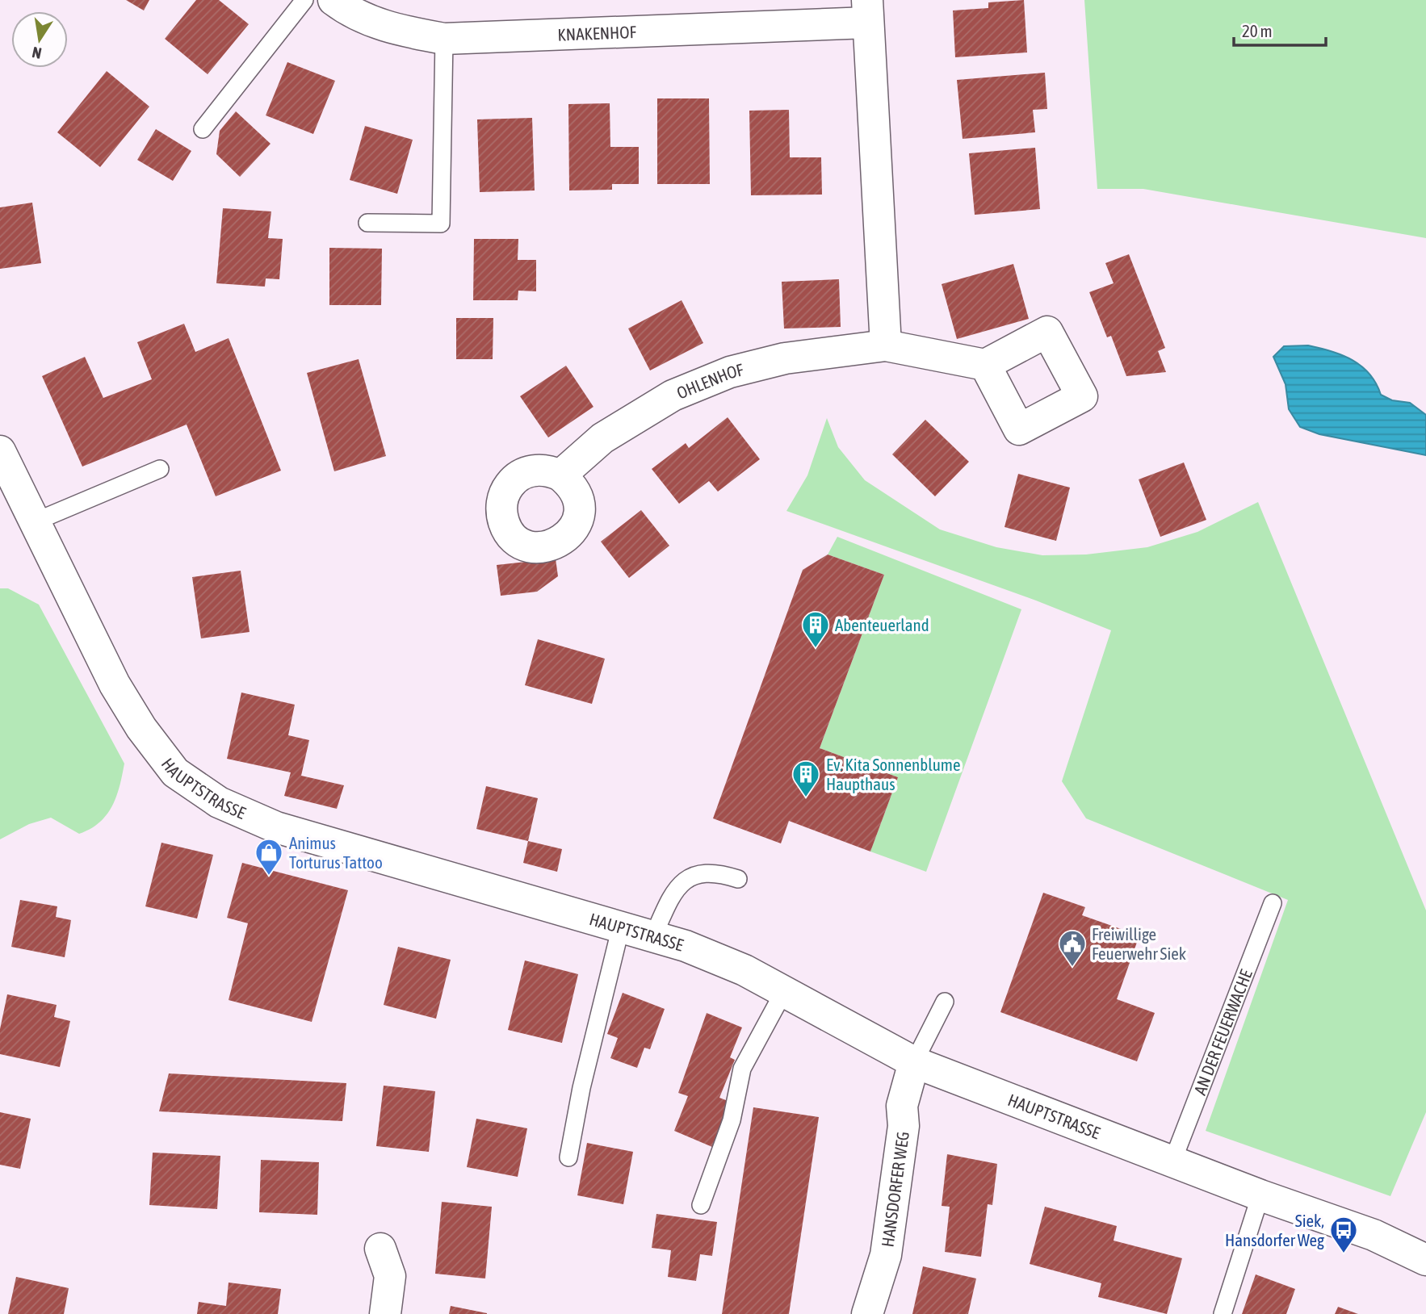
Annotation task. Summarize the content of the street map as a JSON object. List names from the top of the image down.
{
  "streets": {
    "street": [
      "KNAKENHOF",
      "OHLENHOF",
      "HAUPTSTRASSE",
      "HANSDORFER WEG"
    ],
    "lane": ["AN DER FEUERWACHE"]
  },
  "crossings": [
    ["HAUPTSTRASSE", "AN DER FEUERWACHE"],
    ["HAUPTSTRASSE", "HANSDORFER WEG"]
  ],
  "places": {
    "building": ["Abenteuerland", "Ev. Kita Sonnenblume Haupthaus"],
    "shop": ["Animus Torturus Tattoo"],
    "public building": ["Freiwillige Feuerwehr Siek"],
    "bus stop": ["Siek, Hansdorfer Weg"]
  },
  "scale_bar": "20 m",
  "north": "bottom"
}
